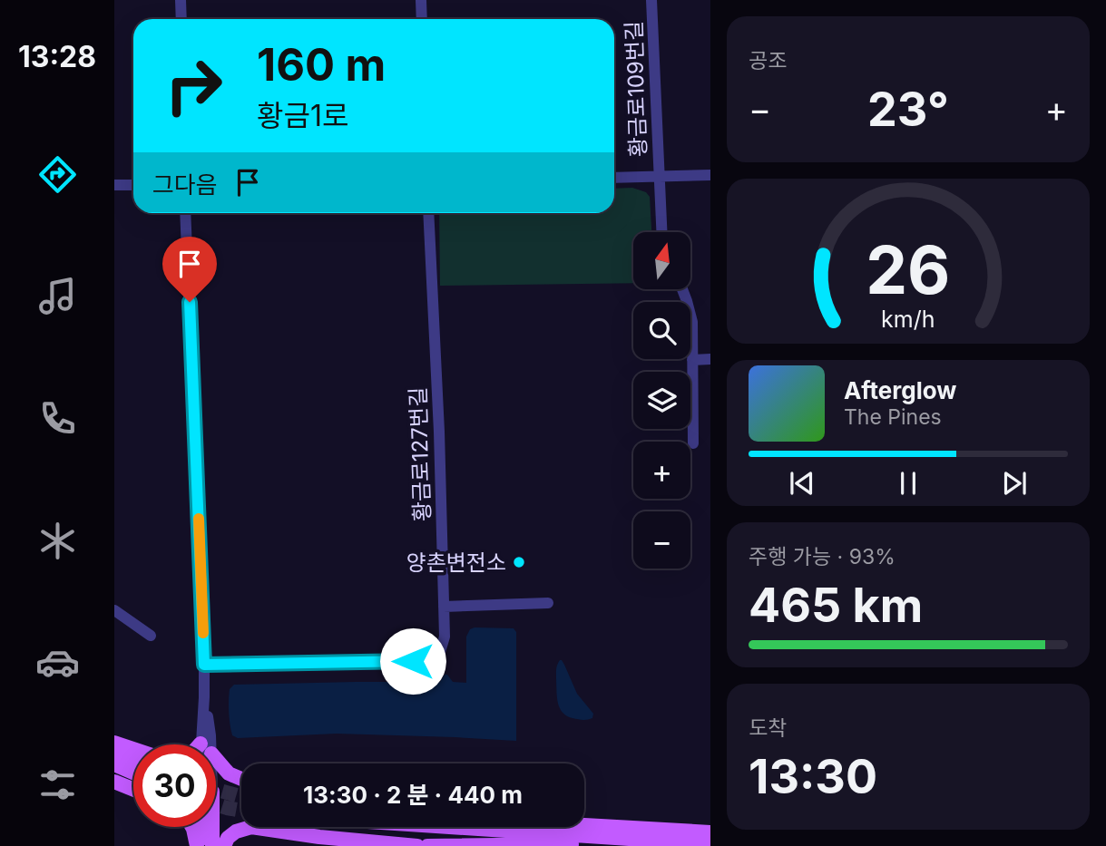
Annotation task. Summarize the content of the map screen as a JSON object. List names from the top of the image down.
{
  "streets": {
    "street": ["황금로109번길", "황금로127번길"]
  },
  "places": ["양촌변전소"],
  "north": "top",
  "page": {
    "tabs": "13:28",
    "tile": [
      "공조",
      ["주행 가능 · 93%", "465 km"],
      ["도착", "13:30"]
    ],
    "turn": ["160 m", "황금1로"],
    "heat": ["−", "23°", "+"],
    "then": "그다음",
    "map_buttons": ["+", "−"],
    "song": ["Afterglow", "The Pines"],
    "limit": "30",
    "trip": "13:30 · 2 분 · 440 m",
    "gauge": ["26", "km/h"]
  }
}
